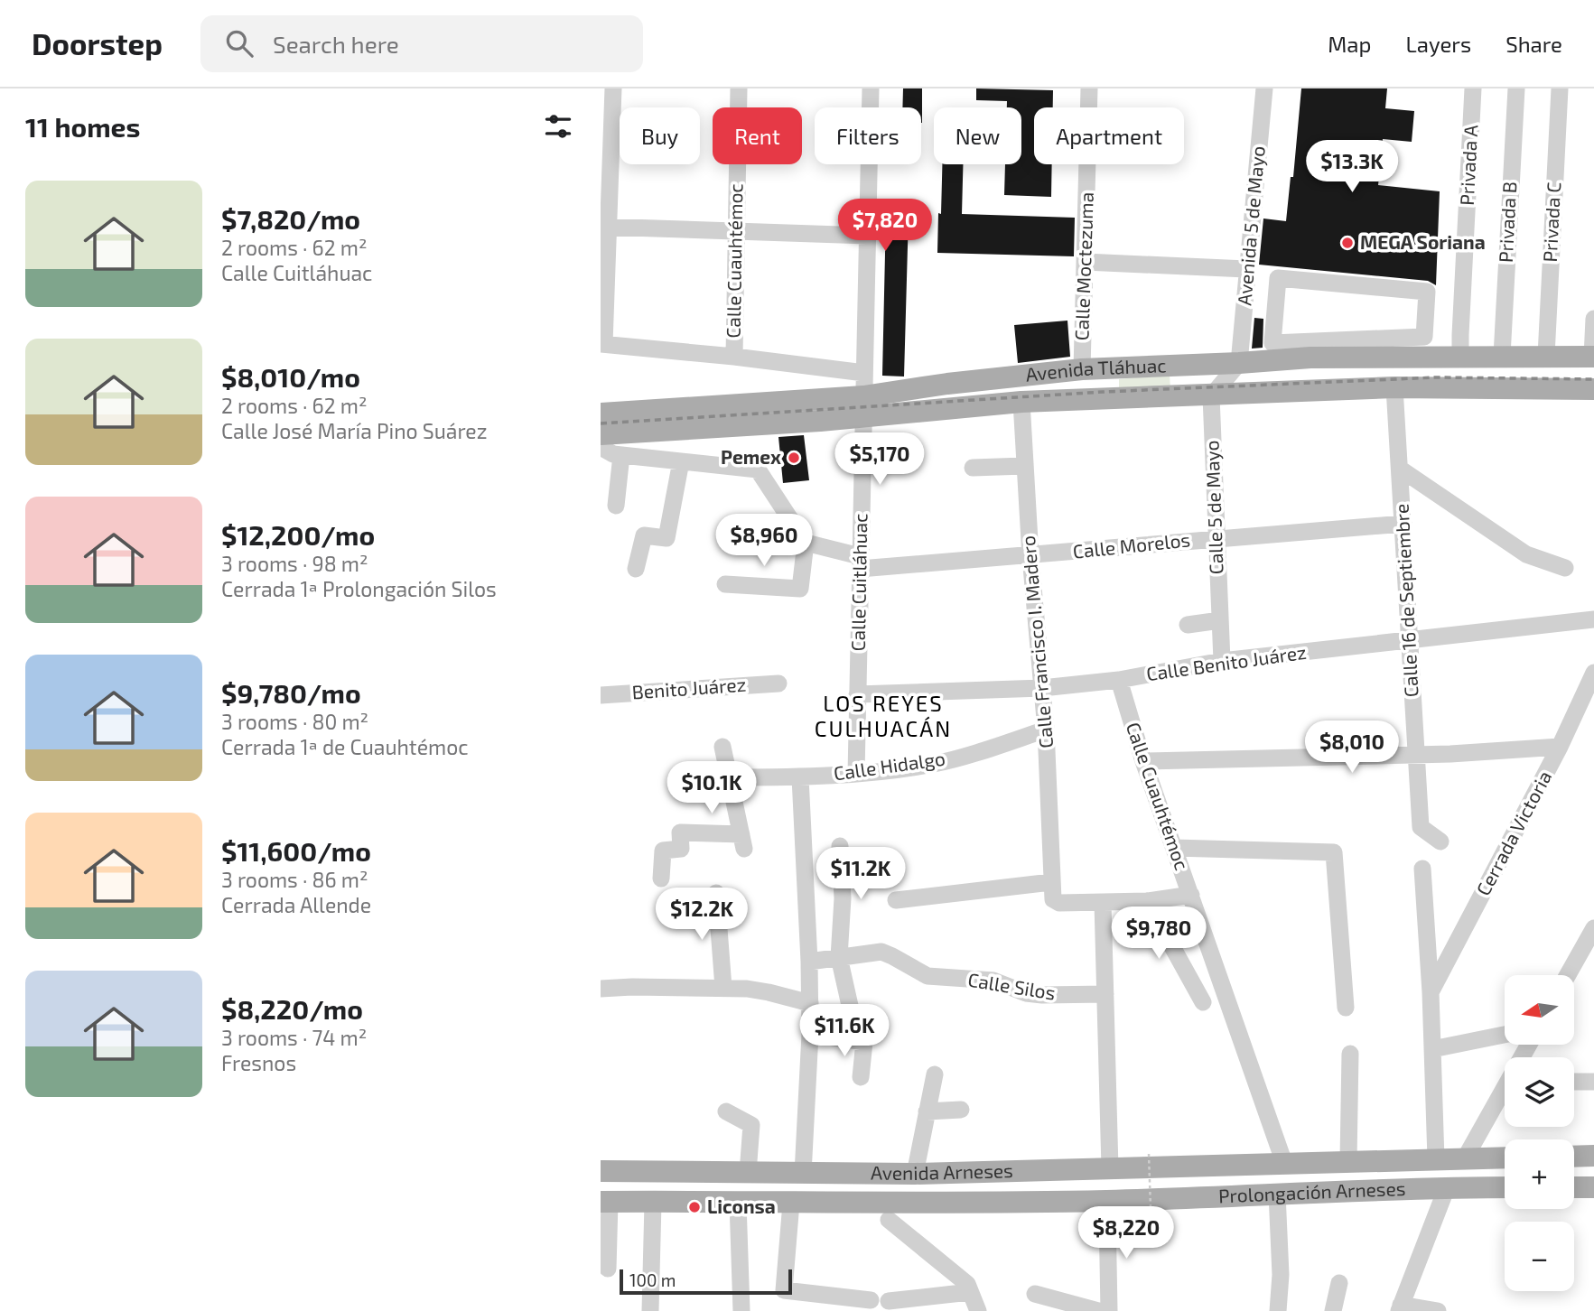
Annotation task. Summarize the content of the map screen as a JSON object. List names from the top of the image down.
{
  "streets": {
    "main road": ["Avenida Tláhuac", "Avenida Arneses", "Prolongación Arneses"],
    "street": [
      "Privada A",
      "Privada B",
      "Privada C",
      "Avenida 5 de Mayo",
      "Calle Cuauhtémoc",
      "Calle Moctezuma",
      "Calle 5 de Mayo",
      "Calle Morelos",
      "Calle Cuitláhuac",
      "Calle 16 de Septiembre",
      "Calle Francisco I. Madero",
      "Calle Benito Juárez",
      "Benito Juárez",
      "Calle Hidalgo",
      "Cerrada Victoria",
      "Calle Silos"
    ]
  },
  "crossings": [
    ["Privada A", "Avenida Tláhuac"],
    ["Privada B", "Avenida Tláhuac"],
    ["Privada C", "Avenida Tláhuac"],
    ["Avenida 5 de Mayo", "Avenida Tláhuac"],
    ["Calle Cuauhtémoc", "Calle Benito Juárez"],
    ["Calle Cuauhtémoc", "Avenida Arneses"],
    ["Calle Cuauhtémoc", "Prolongación Arneses"],
    ["Calle Moctezuma", "Avenida Tláhuac"],
    ["Avenida Tláhuac", "Calle 5 de Mayo"],
    ["Avenida Tláhuac", "Calle Cuitláhuac"],
    ["Avenida Tláhuac", "Calle 16 de Septiembre"],
    ["Avenida Tláhuac", "Calle Francisco I. Madero"],
    ["Calle 5 de Mayo", "Calle Morelos"],
    ["Calle 5 de Mayo", "Calle Benito Juárez"],
    ["Calle Morelos", "Calle Cuitláhuac"],
    ["Calle Morelos", "Calle 16 de Septiembre"],
    ["Calle Morelos", "Calle Francisco I. Madero"],
    ["Calle Cuitláhuac", "Calle Benito Juárez"],
    ["Calle Cuitláhuac", "Calle Hidalgo"],
    ["Calle 16 de Septiembre", "Calle Benito Juárez"],
    ["Calle Francisco I. Madero", "Calle Benito Juárez"],
    ["Calle Francisco I. Madero", "Calle Hidalgo"],
    ["Avenida Arneses", "Prolongación Arneses"]
  ],
  "districts": ["LOS REYES CULHUACÁN"],
  "places": ["MEGA Soriana", "Pemex", "Liconsa"],
  "scale_bar": "100 m",
  "north": "left",
  "page": {
    "header": "Doorstep",
    "search": "Search here",
    "nav": ["Map", "Layers", "Share"],
    "heading": "11 homes",
    "chip": [
      "Buy",
      "Rent",
      "Filters",
      "New",
      "Apartment"
    ],
    "price": [
      "$13.3K",
      "$7,820",
      "$5,170",
      "$8,960",
      "$8,010",
      "$10.1K",
      "$11.2K",
      "$12.2K",
      "$9,780",
      "$11.6K",
      "$8,220"
    ],
    "list": [
      {
        "name": "$7,820/mo",
        "note": "2 rooms · 62 m² · Calle Cuitláhuac"
      },
      {
        "name": "$8,010/mo",
        "note": "2 rooms · 62 m² · Calle José María Pino Suárez"
      },
      {
        "name": "$12,200/mo",
        "note": "3 rooms · 98 m² · Cerrada 1ª Prolongación Silos"
      },
      {
        "name": "$9,780/mo",
        "note": "3 rooms · 80 m² · Cerrada 1ª de Cuauhtémoc"
      },
      {
        "name": "$11,600/mo",
        "note": "3 rooms · 86 m² · Cerrada Allende"
      },
      {
        "name": "$8,220/mo",
        "note": "3 rooms · 74 m² · Fresnos"
      }
    ],
    "map_buttons": ["+", "−"],
    "scale": "100 m"
  }
}
